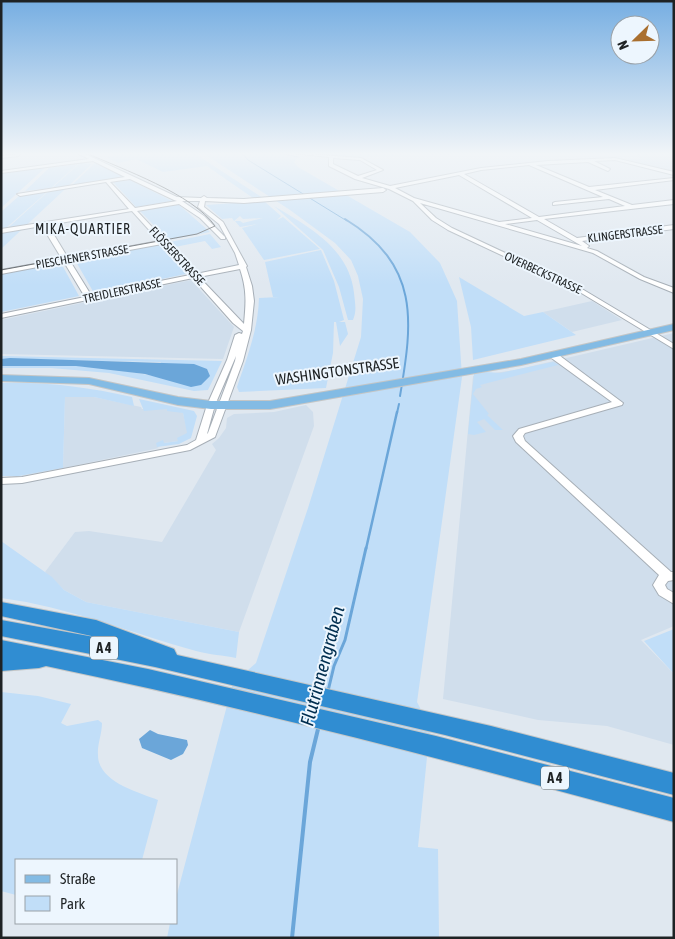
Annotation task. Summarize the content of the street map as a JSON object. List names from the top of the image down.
{
  "streets": {
    "highway": ["A 4"],
    "main road": ["WASHINGTONSTRASSE"],
    "street": [
      "KLINGERSTRASSE",
      "FLÖSSERSTRASSE",
      "PIESCHENER STRASSE",
      "OVERBECKSTRASSE",
      "TREIDLERSTRASSE"
    ]
  },
  "crossings": [
    ["FLÖSSERSTRASSE", "PIESCHENER STRASSE"],
    ["FLÖSSERSTRASSE", "TREIDLERSTRASSE"],
    ["OVERBECKSTRASSE", "WASHINGTONSTRASSE"]
  ],
  "districts": ["MIKA-QUARTIER"],
  "water": ["Flutrinnengraben"],
  "legend": ["Straße", "Park"],
  "north": "bottom left"
}
